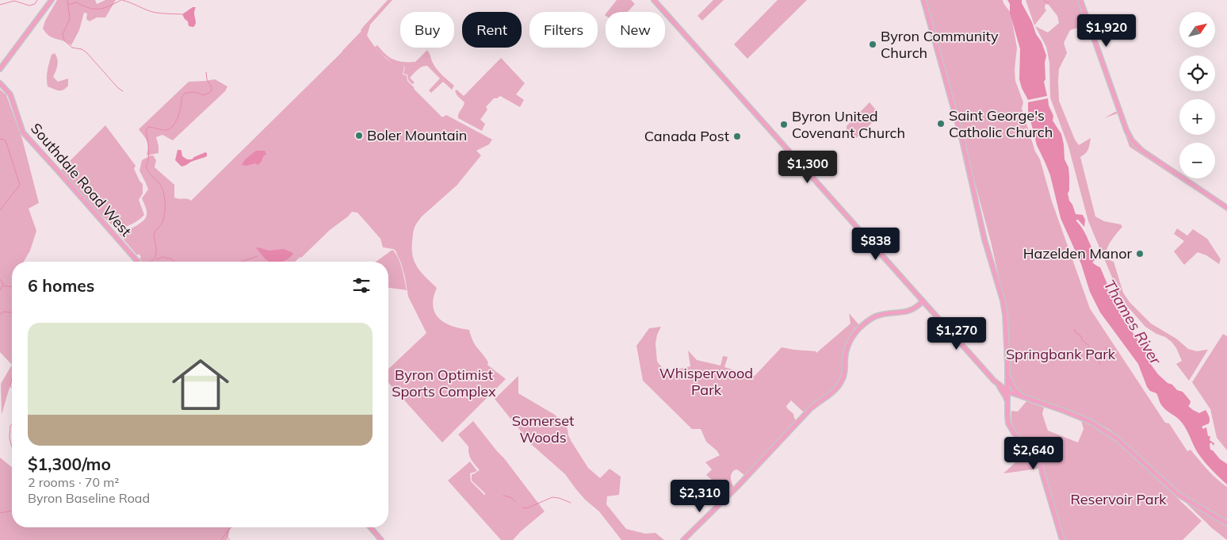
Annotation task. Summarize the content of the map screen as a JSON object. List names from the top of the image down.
{
  "streets": {
    "main road": ["Southdale Road West"]
  },
  "water": ["Thames River"],
  "parks": [
    "Springbank Park",
    "Whisperwood Park",
    "Byron Optimist Sports Complex",
    "Somerset Woods",
    "Reservoir Park"
  ],
  "places": [
    "Byron Community Church",
    "Saint George's Catholic Church",
    "Byron United Covenant Church",
    "Boler Mountain",
    "Canada Post",
    "Hazelden Manor"
  ],
  "north": "top right",
  "page": {
    "map_buttons": ["+", "−"],
    "chip": [
      "Buy",
      "Rent",
      "Filters",
      "New"
    ],
    "price": [
      "$1,920",
      "$1,300",
      "$838",
      "$1,270",
      "$2,640",
      "$2,310"
    ],
    "heading": "6 homes",
    "list": [
      {
        "name": "$1,300/mo",
        "note": "2 rooms · 70 m² · Byron Baseline Road"
      }
    ]
  }
}
